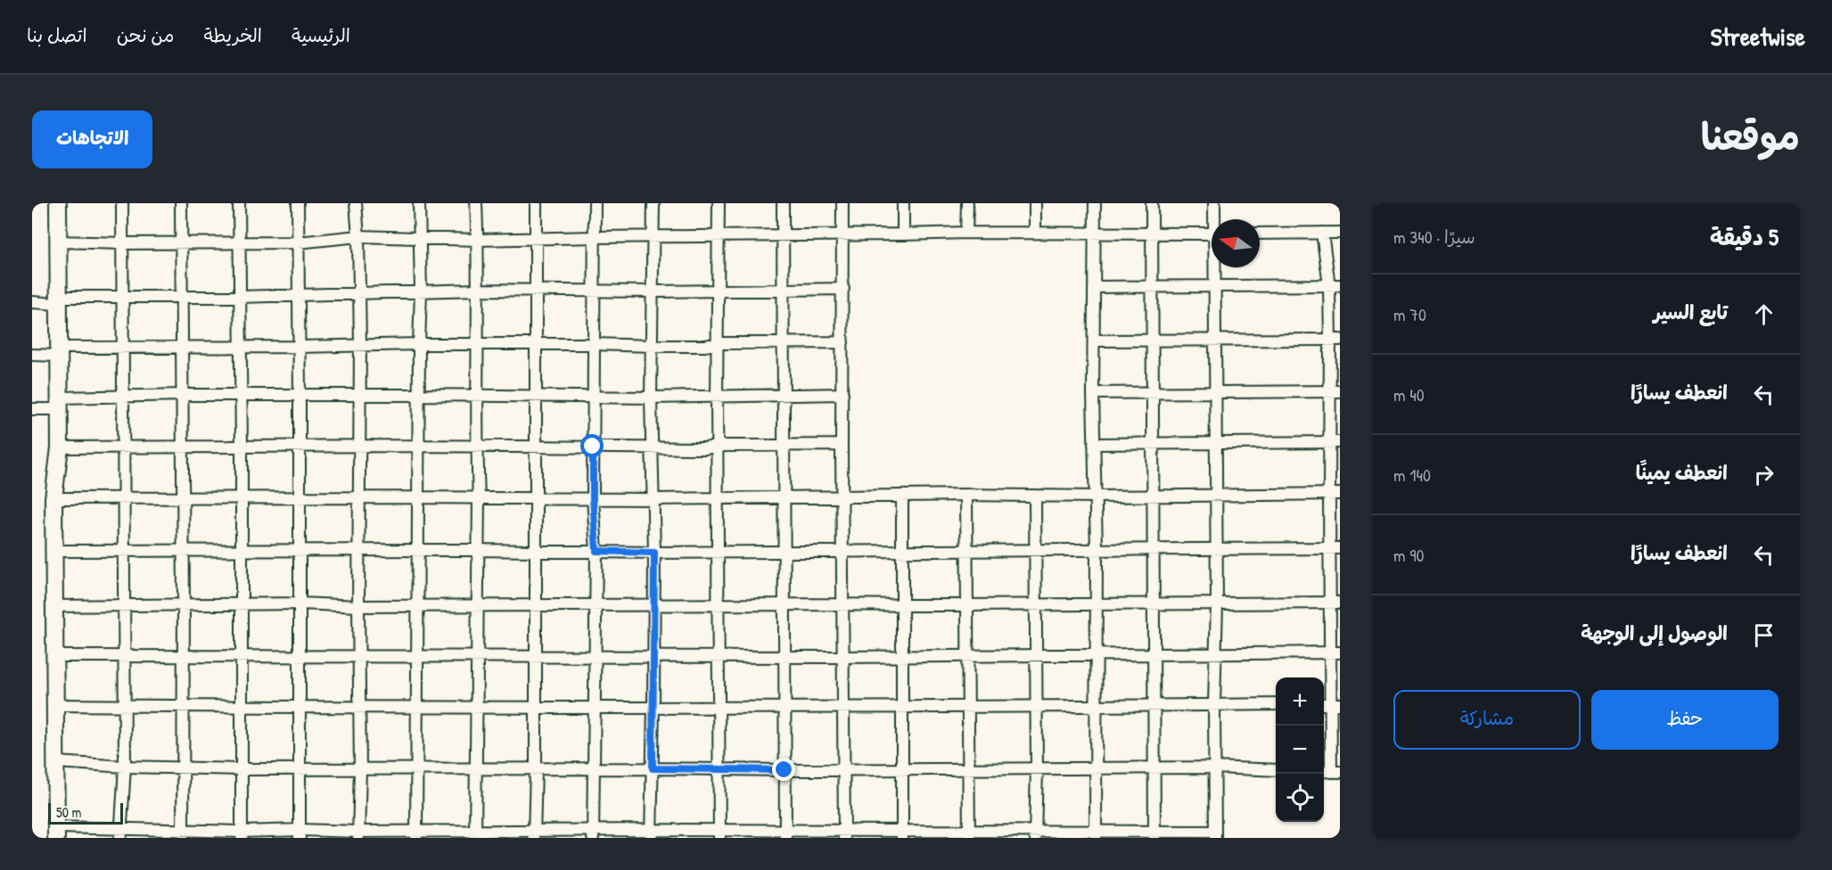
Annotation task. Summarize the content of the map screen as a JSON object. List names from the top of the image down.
{
  "scale_bar": "50 m",
  "north": "left",
  "page": {
    "header": "Streetwise",
    "nav": [
      "الرئيسية",
      "الخريطة",
      "من نحن",
      "اتصل بنا"
    ],
    "title": "موقعنا",
    "buttons": [
      "الاتجاهات",
      ["حفظ", "مشاركة"]
    ],
    "heading": ["5 دقيقة", "سيرًا · 340 m"],
    "list": [
      ["تابع السير", "70 m"],
      ["انعطف يسارًا", "40 m"],
      ["انعطف يمينًا", "140 m"],
      ["انعطف يسارًا", "90 m"],
      "الوصول إلى الوجهة"
    ],
    "map_buttons": ["+", "−"],
    "scale": "50 m"
  }
}
